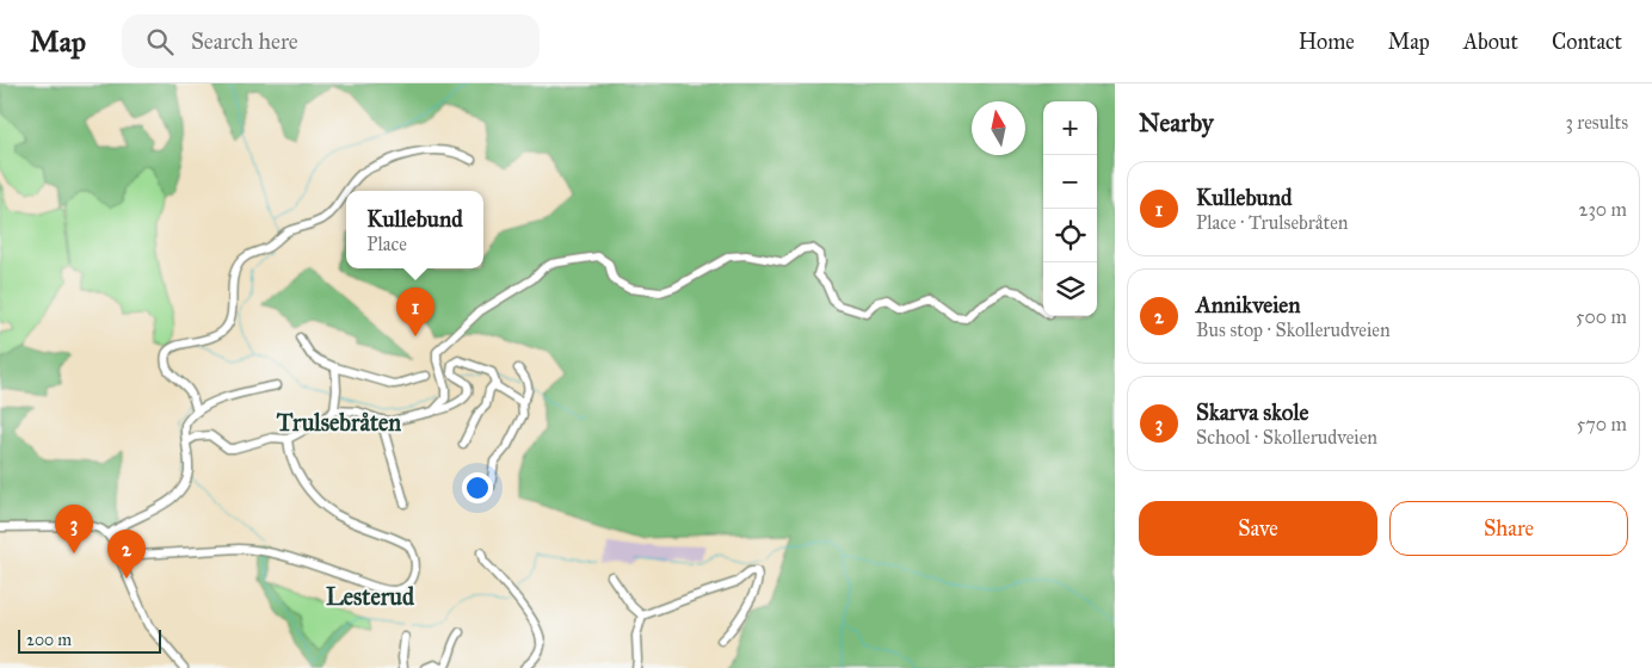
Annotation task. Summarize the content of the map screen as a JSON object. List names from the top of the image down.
{
  "districts": ["Trulsebråten", "Lesterud"],
  "scale_bar": "200 m",
  "north": "top",
  "page": {
    "header": "Map",
    "search": "Search here",
    "nav": [
      "Home",
      "Map",
      "About",
      "Contact"
    ],
    "heading": ["Nearby", "3 results"],
    "map_buttons": ["+", "−"],
    "list": [
      {
        "mark": "1",
        "name": "Kullebund",
        "note": "Place · Trulsebråten",
        "value": "230 m"
      },
      {
        "mark": "2",
        "name": "Annikveien",
        "note": "Bus stop · Skollerudveien",
        "value": "500 m"
      },
      {
        "mark": "3",
        "name": "Skarva skole",
        "note": "School · Skollerudveien",
        "value": "570 m"
      }
    ],
    "popup": ["Kullebund", "Place"],
    "pins": ["1", "3", "2"],
    "buttons": ["Save", "Share"],
    "scale": "200 m"
  }
}
